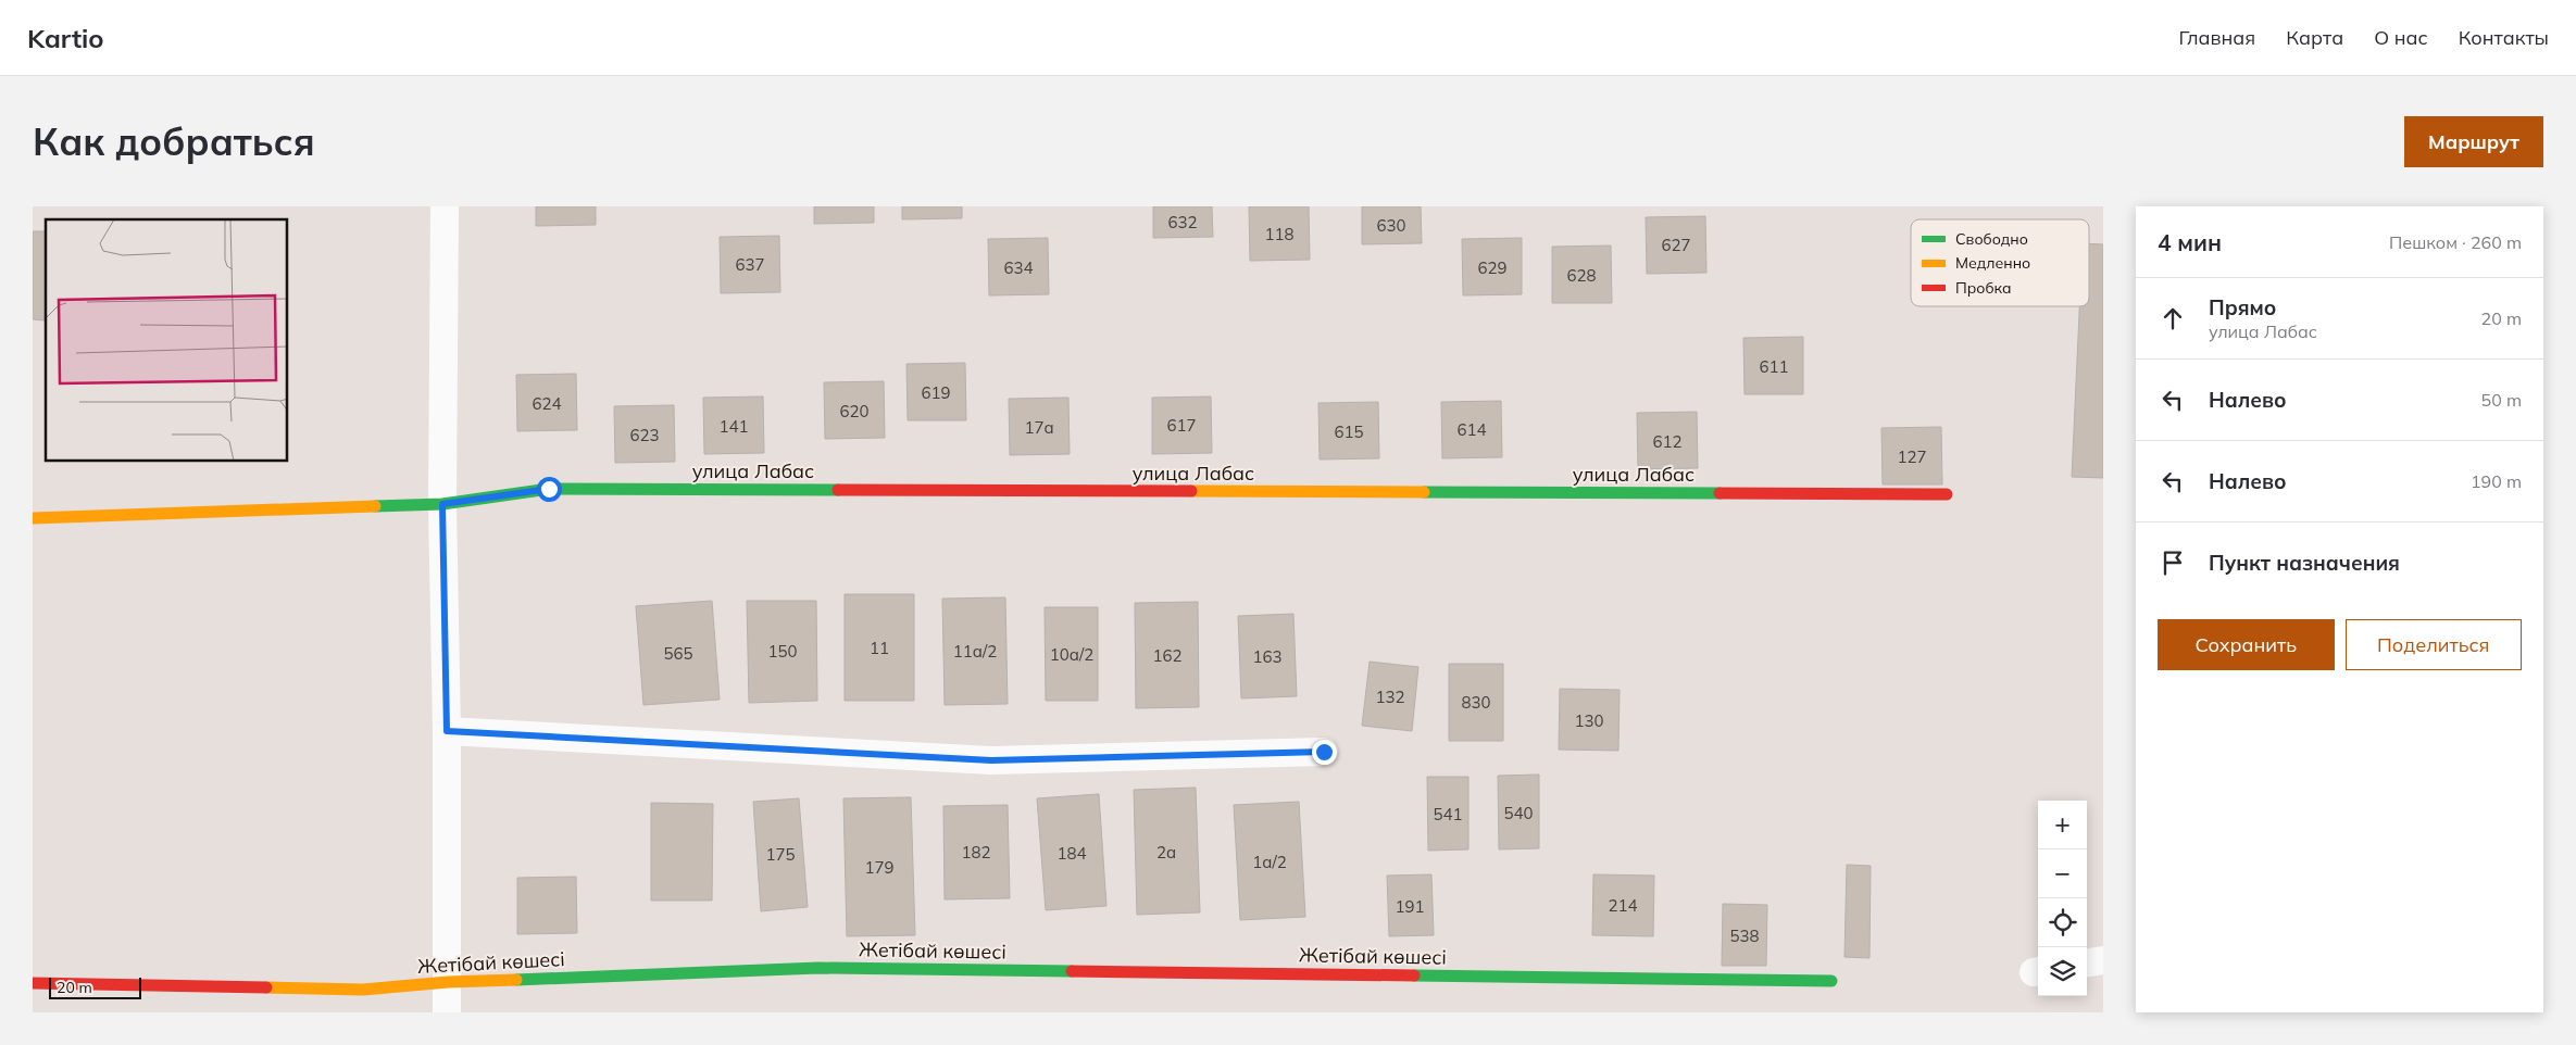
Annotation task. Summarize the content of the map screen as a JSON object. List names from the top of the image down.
{
  "streets": {
    "street": ["улица Лабас", "Жетібай көшесі"]
  },
  "house_numbers": [
    "632",
    "630",
    "118",
    "627",
    "637",
    "634",
    "629",
    "628",
    "611",
    "619",
    "624",
    "620",
    "617",
    "141",
    "17а",
    "614",
    "615",
    "623",
    "612",
    "127",
    "11",
    "150",
    "11а/2",
    "565",
    "10а/2",
    "162",
    "163",
    "132",
    "830",
    "130",
    "540",
    "541",
    "182",
    "2а",
    "184",
    "175",
    "1а/2",
    "179",
    "214",
    "191",
    "538"
  ],
  "legend": ["Свободно", "Медленно", "Пробка"],
  "scale_bar": "20 m",
  "page": {
    "header": "Kartio",
    "nav": [
      "Главная",
      "Карта",
      "О нас",
      "Контакты"
    ],
    "buttons": [
      "Маршрут",
      ["Сохранить", "Поделиться"]
    ],
    "title": "Как добраться",
    "heading": ["4 мин", "Пешком · 260 m"],
    "list": [
      ["Прямо", "улица Лабас", "20 m"],
      ["Налево", "50 m"],
      ["Налево", "190 m"],
      "Пункт назначения"
    ],
    "map_buttons": ["+", "−"],
    "scale": "20 m"
  }
}
